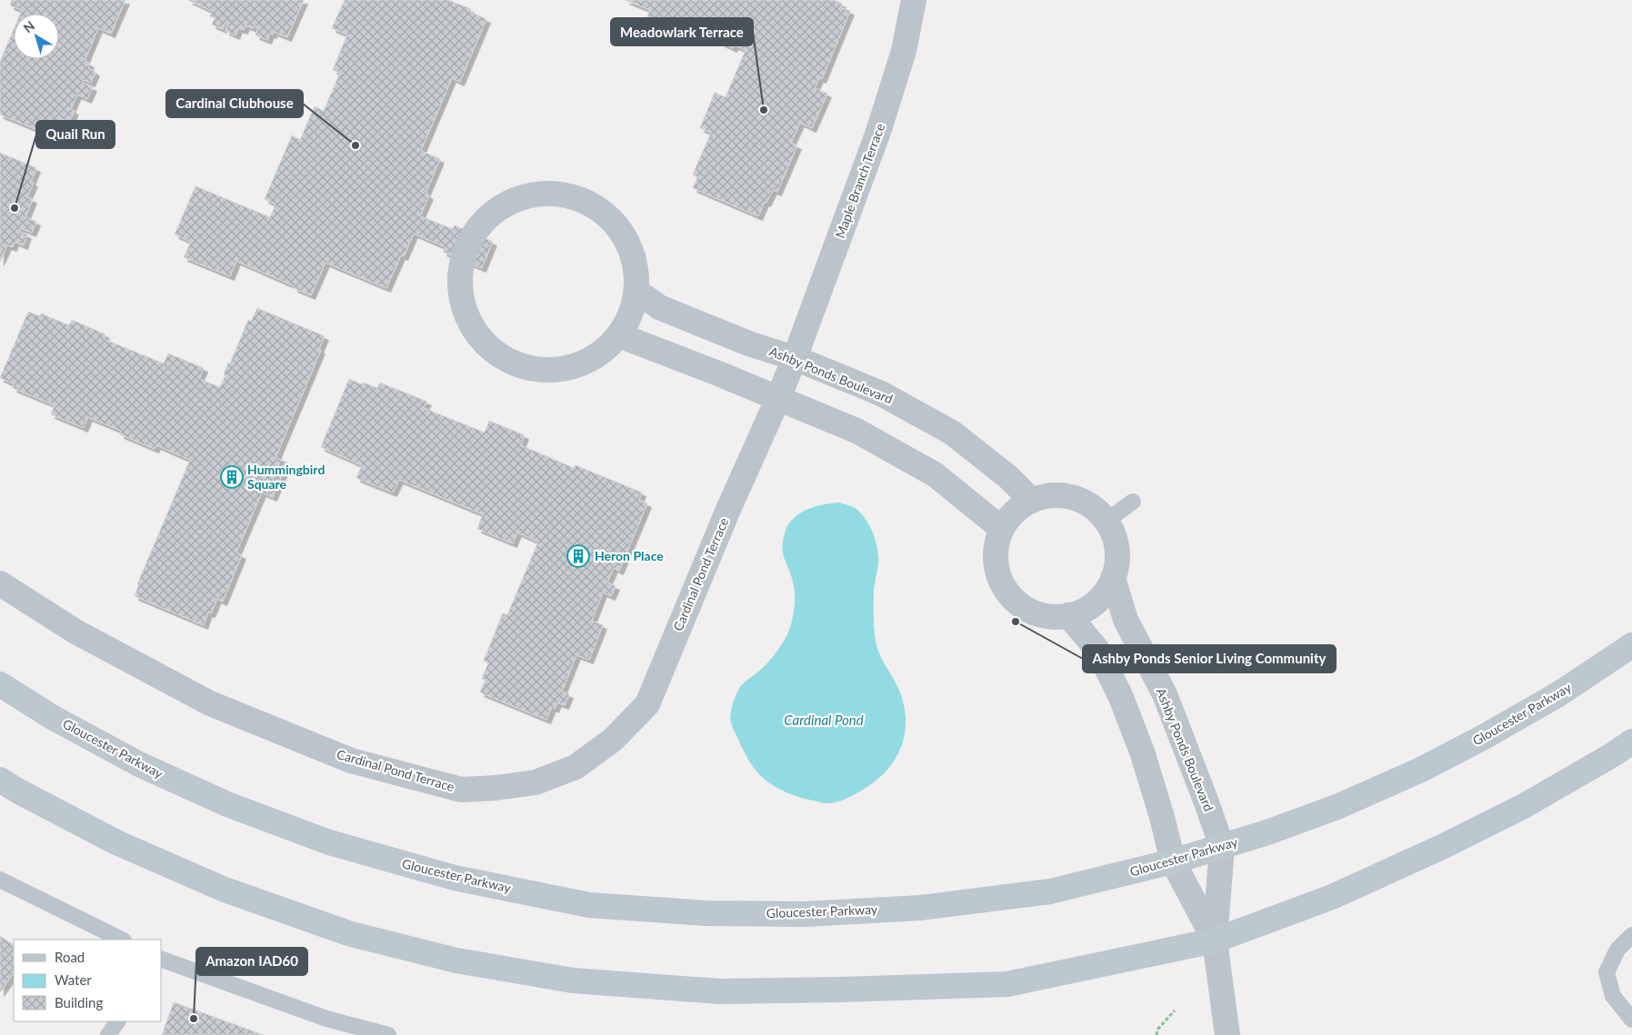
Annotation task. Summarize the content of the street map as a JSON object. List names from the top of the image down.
{
  "streets": {
    "main road": ["Gloucester Parkway"],
    "street": ["Maple Branch Terrace", "Ashby Ponds Boulevard", "Cardinal Pond Terrace"]
  },
  "crossings": [
    ["Maple Branch Terrace", "Ashby Ponds Boulevard"],
    ["Maple Branch Terrace", "Cardinal Pond Terrace"],
    ["Ashby Ponds Boulevard", "Cardinal Pond Terrace"],
    ["Ashby Ponds Boulevard", "Gloucester Parkway"]
  ],
  "water": ["Cardinal Pond"],
  "places": {
    "other": [
      "Meadowlark Terrace",
      "Cardinal Clubhouse",
      "Quail Run",
      "Ashby Ponds Senior Living Community",
      "Amazon IAD60"
    ],
    "building": ["Hummingbird Square", "Heron Place"]
  },
  "legend": ["Road", "Water", "Building"],
  "north": "top left"
}
